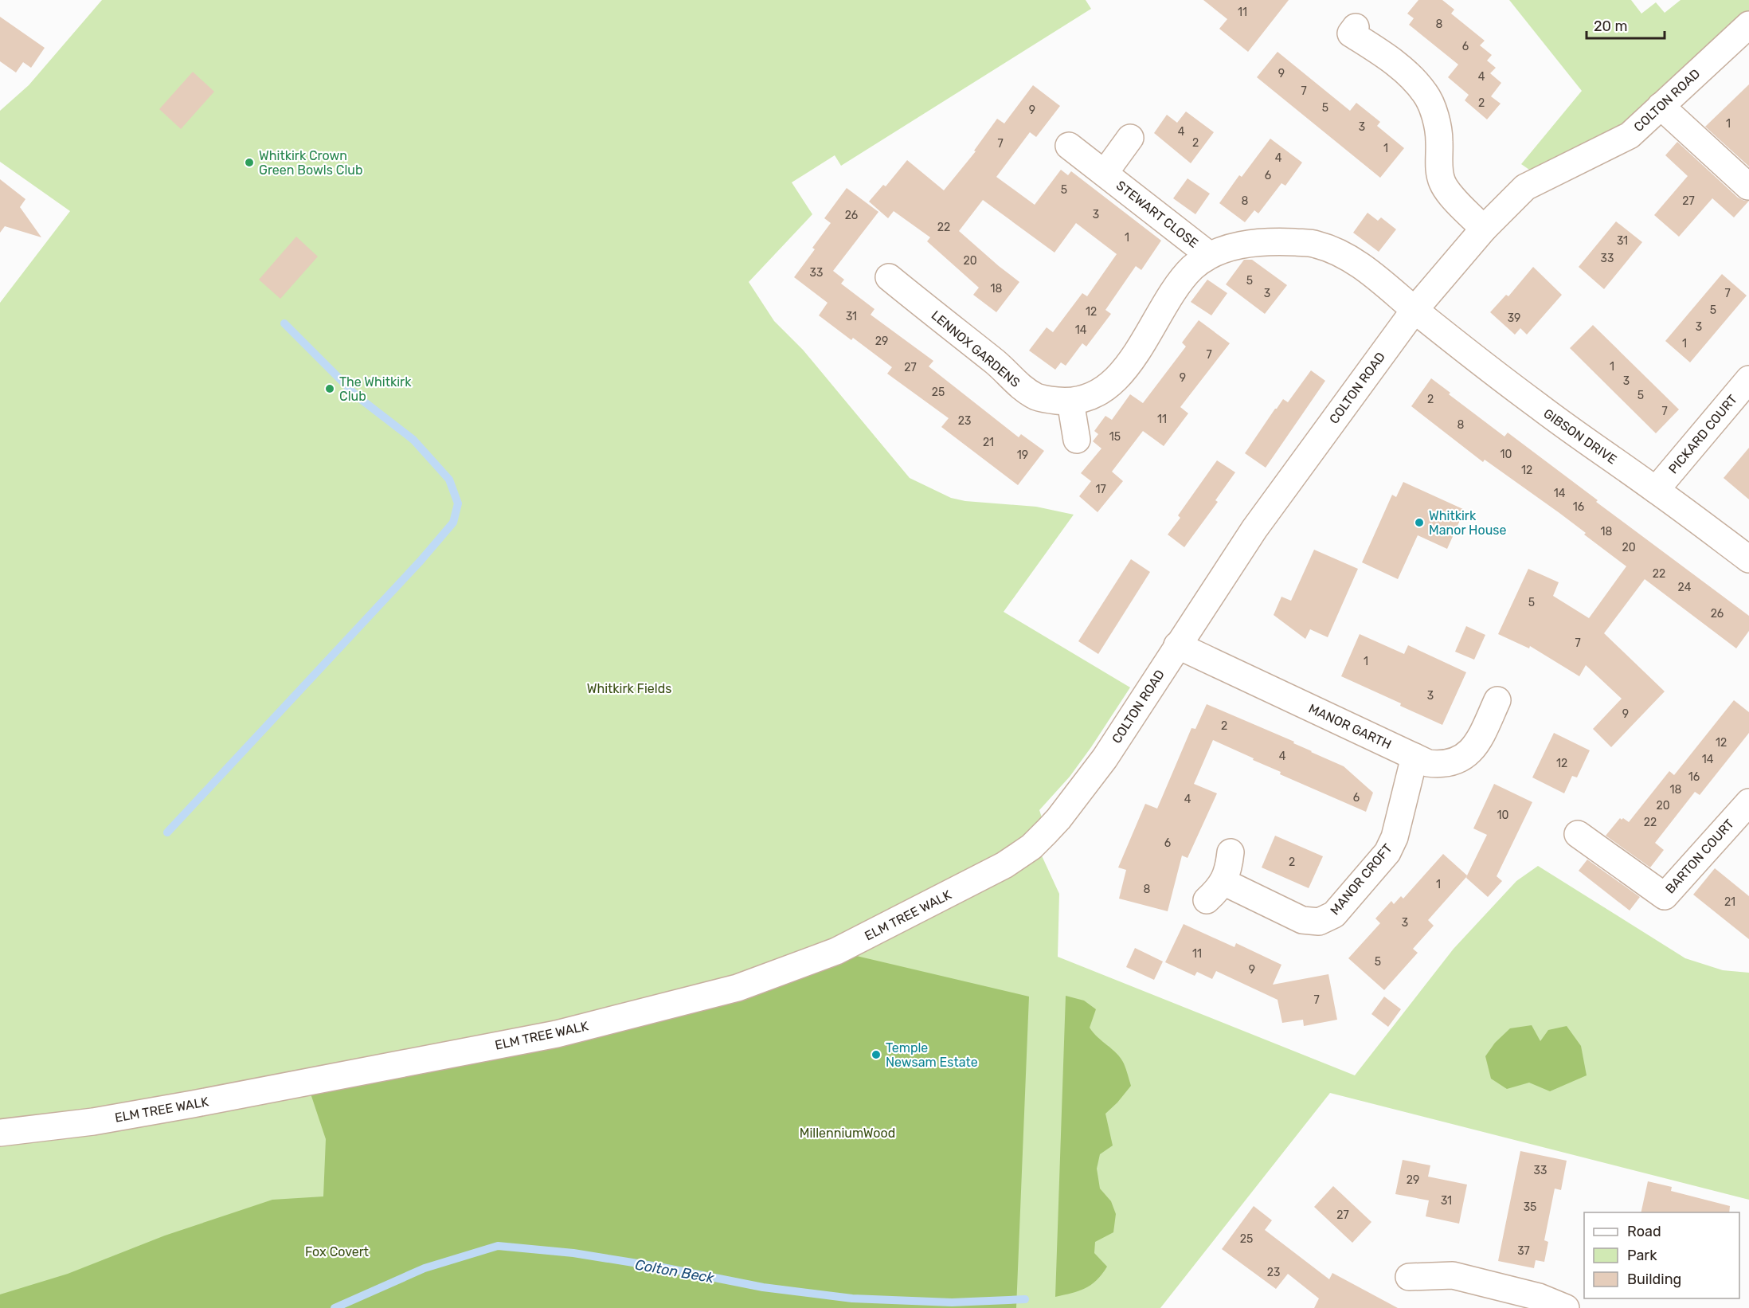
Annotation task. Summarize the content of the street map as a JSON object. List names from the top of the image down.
{
  "streets": {
    "street": [
      "COLTON ROAD",
      "STEWART CLOSE",
      "LENNOX GARDENS",
      "PICKARD COURT",
      "GIBSON DRIVE",
      "MANOR GARTH",
      "BARTON COURT",
      "MANOR CROFT",
      "ELM TREE WALK"
    ]
  },
  "crossings": [
    ["COLTON ROAD", "LENNOX GARDENS"],
    ["COLTON ROAD", "GIBSON DRIVE"],
    ["COLTON ROAD", "MANOR GARTH"],
    ["COLTON ROAD", "ELM TREE WALK"],
    ["STEWART CLOSE", "LENNOX GARDENS"],
    ["LENNOX GARDENS", "GIBSON DRIVE"],
    ["PICKARD COURT", "GIBSON DRIVE"],
    ["MANOR GARTH", "MANOR CROFT"]
  ],
  "water": ["Colton Beck"],
  "parks": ["Whitkirk Fields", "MillenniumWood", "Fox Covert"],
  "places": [
    "Whitkirk Crown Green Bowls Club",
    "The Whitkirk Club",
    "Whitkirk Manor House",
    "Temple Newsam Estate"
  ],
  "house_numbers": [
    "11",
    "8",
    "6",
    "9",
    "4",
    "7",
    "2",
    "5",
    "9",
    "1",
    "3",
    "4",
    "2",
    "7",
    "1",
    "4",
    "6",
    "5",
    "8",
    "27",
    "3",
    "26",
    "22",
    "1",
    "31",
    "33",
    "20",
    "33",
    "5",
    "18",
    "3",
    "7",
    "5",
    "12",
    "31",
    "39",
    "3",
    "14",
    "29",
    "1",
    "7",
    "1",
    "27",
    "9",
    "3",
    "25",
    "5",
    "2",
    "7",
    "11",
    "23",
    "8",
    "15",
    "21",
    "10",
    "19",
    "12",
    "17",
    "14",
    "16",
    "18",
    "20",
    "22",
    "24",
    "5",
    "26",
    "7",
    "1",
    "3",
    "9",
    "2",
    "12",
    "4",
    "14",
    "12",
    "16",
    "18",
    "6",
    "4",
    "20",
    "10",
    "22",
    "6",
    "2",
    "1",
    "8",
    "21",
    "3",
    "11",
    "5",
    "9",
    "7",
    "33",
    "29",
    "31",
    "35",
    "27",
    "25",
    "37",
    "23"
  ],
  "legend": ["Road", "Park", "Building"],
  "scale_bar": "20 m"
}
